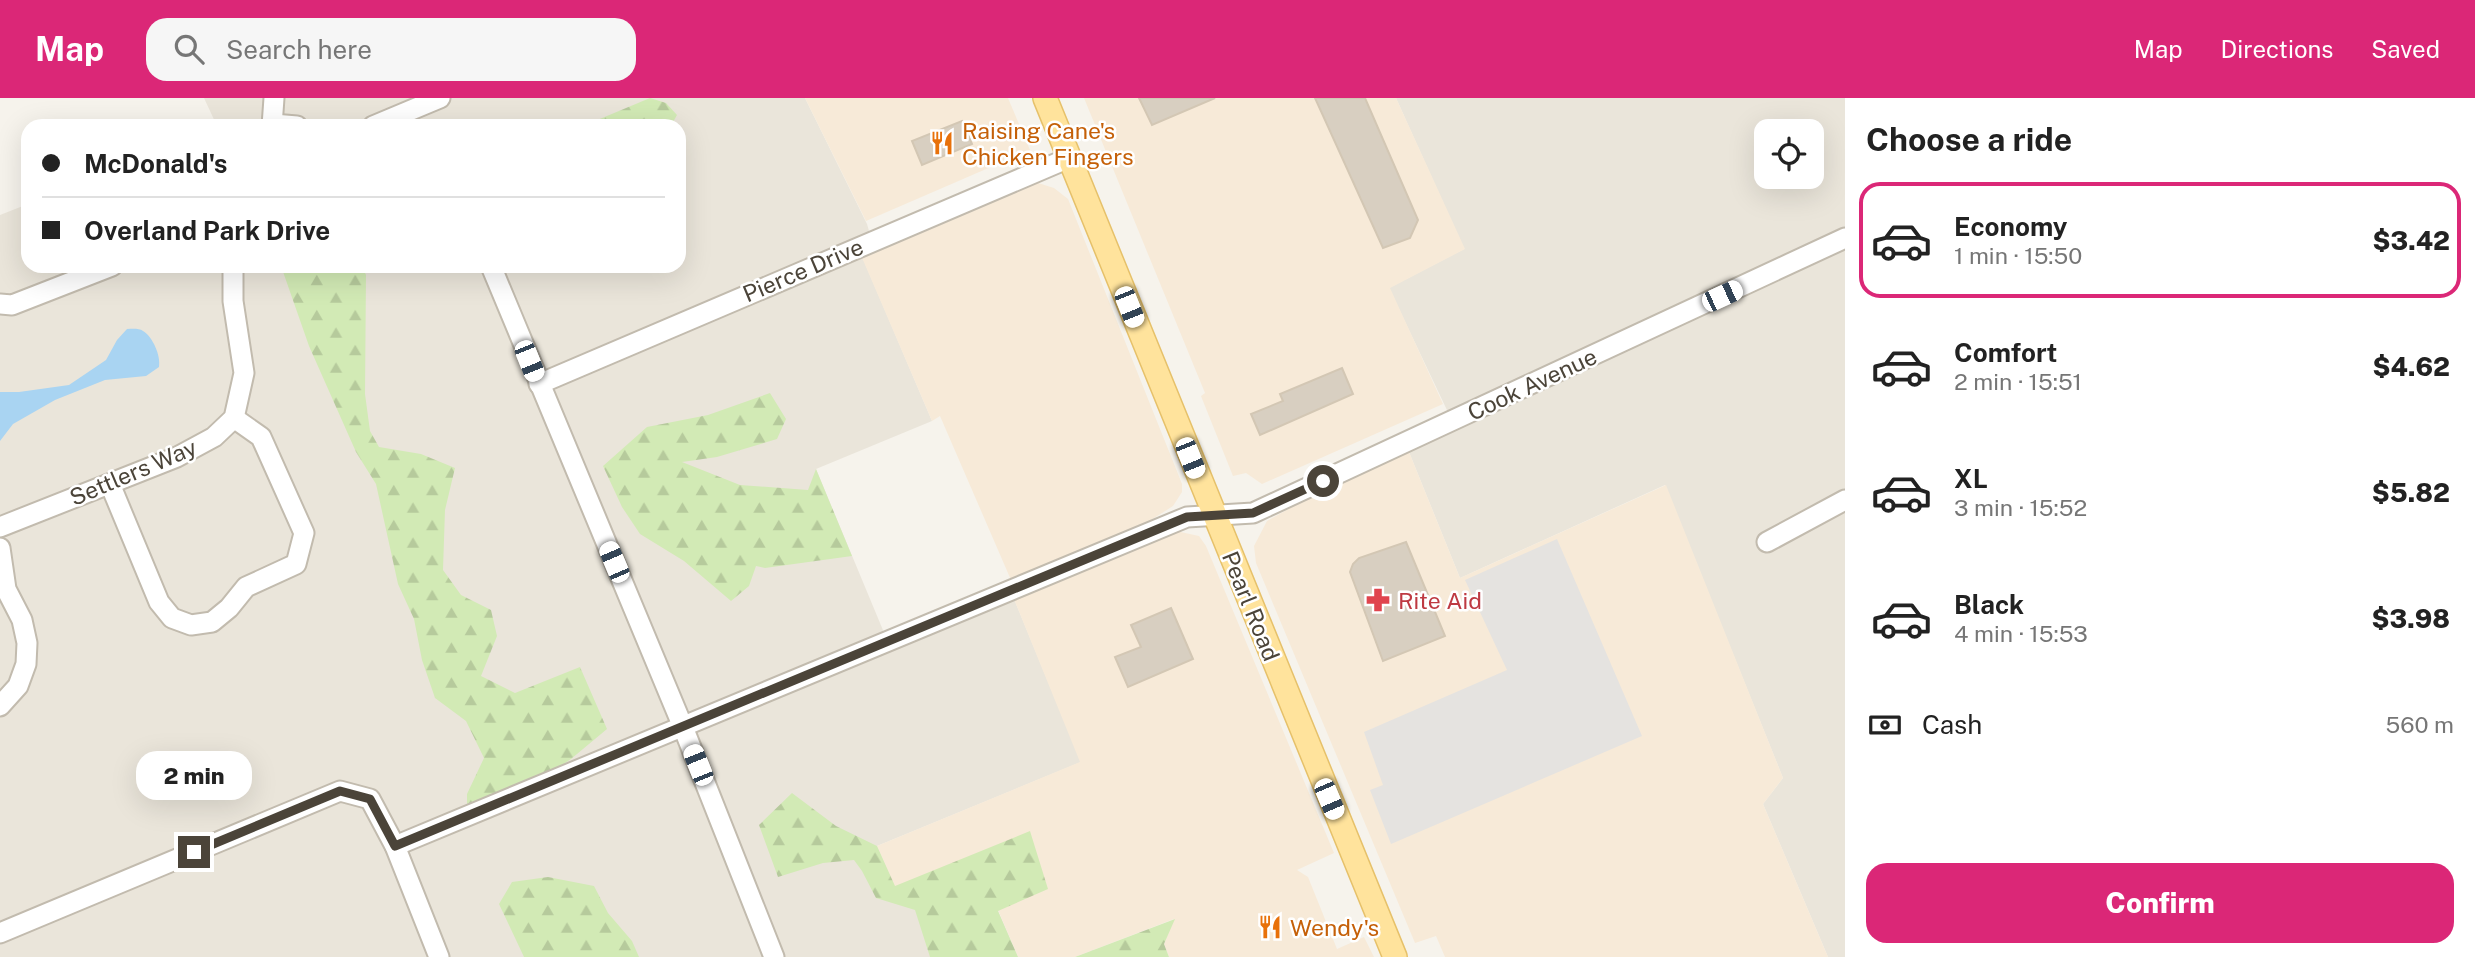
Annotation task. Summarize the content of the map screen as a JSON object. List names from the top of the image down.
{
  "streets": {
    "main road": ["Pearl Road"],
    "street": ["Pierce Drive", "Cook Avenue", "Settlers Way"]
  },
  "crossings": [
    ["Pierce Drive", "Pearl Road"],
    ["Cook Avenue", "Pearl Road"]
  ],
  "places": {
    "restaurant": ["Raising Cane's Chicken Fingers", "Wendy's"],
    "pharmacy": ["Rite Aid"]
  },
  "page": {
    "header": "Map",
    "search": "Search here",
    "nav": ["Map", "Directions", "Saved"],
    "heading": "Choose a ride",
    "banner": ["McDonald's", "Overland Park Drive"],
    "list": [
      {
        "name": "Economy",
        "note": "1 min · 15:50",
        "value": "$3.42"
      },
      {
        "name": "Comfort",
        "note": "2 min · 15:51",
        "value": "$4.62"
      },
      {
        "name": "XL",
        "note": "3 min · 15:52",
        "value": "$5.82"
      },
      {
        "name": "Black",
        "note": "4 min · 15:53",
        "value": "$3.98"
      }
    ],
    "pay": ["Cash", "560 m"],
    "bubble": "2 min",
    "buttons": "Confirm"
  }
}
